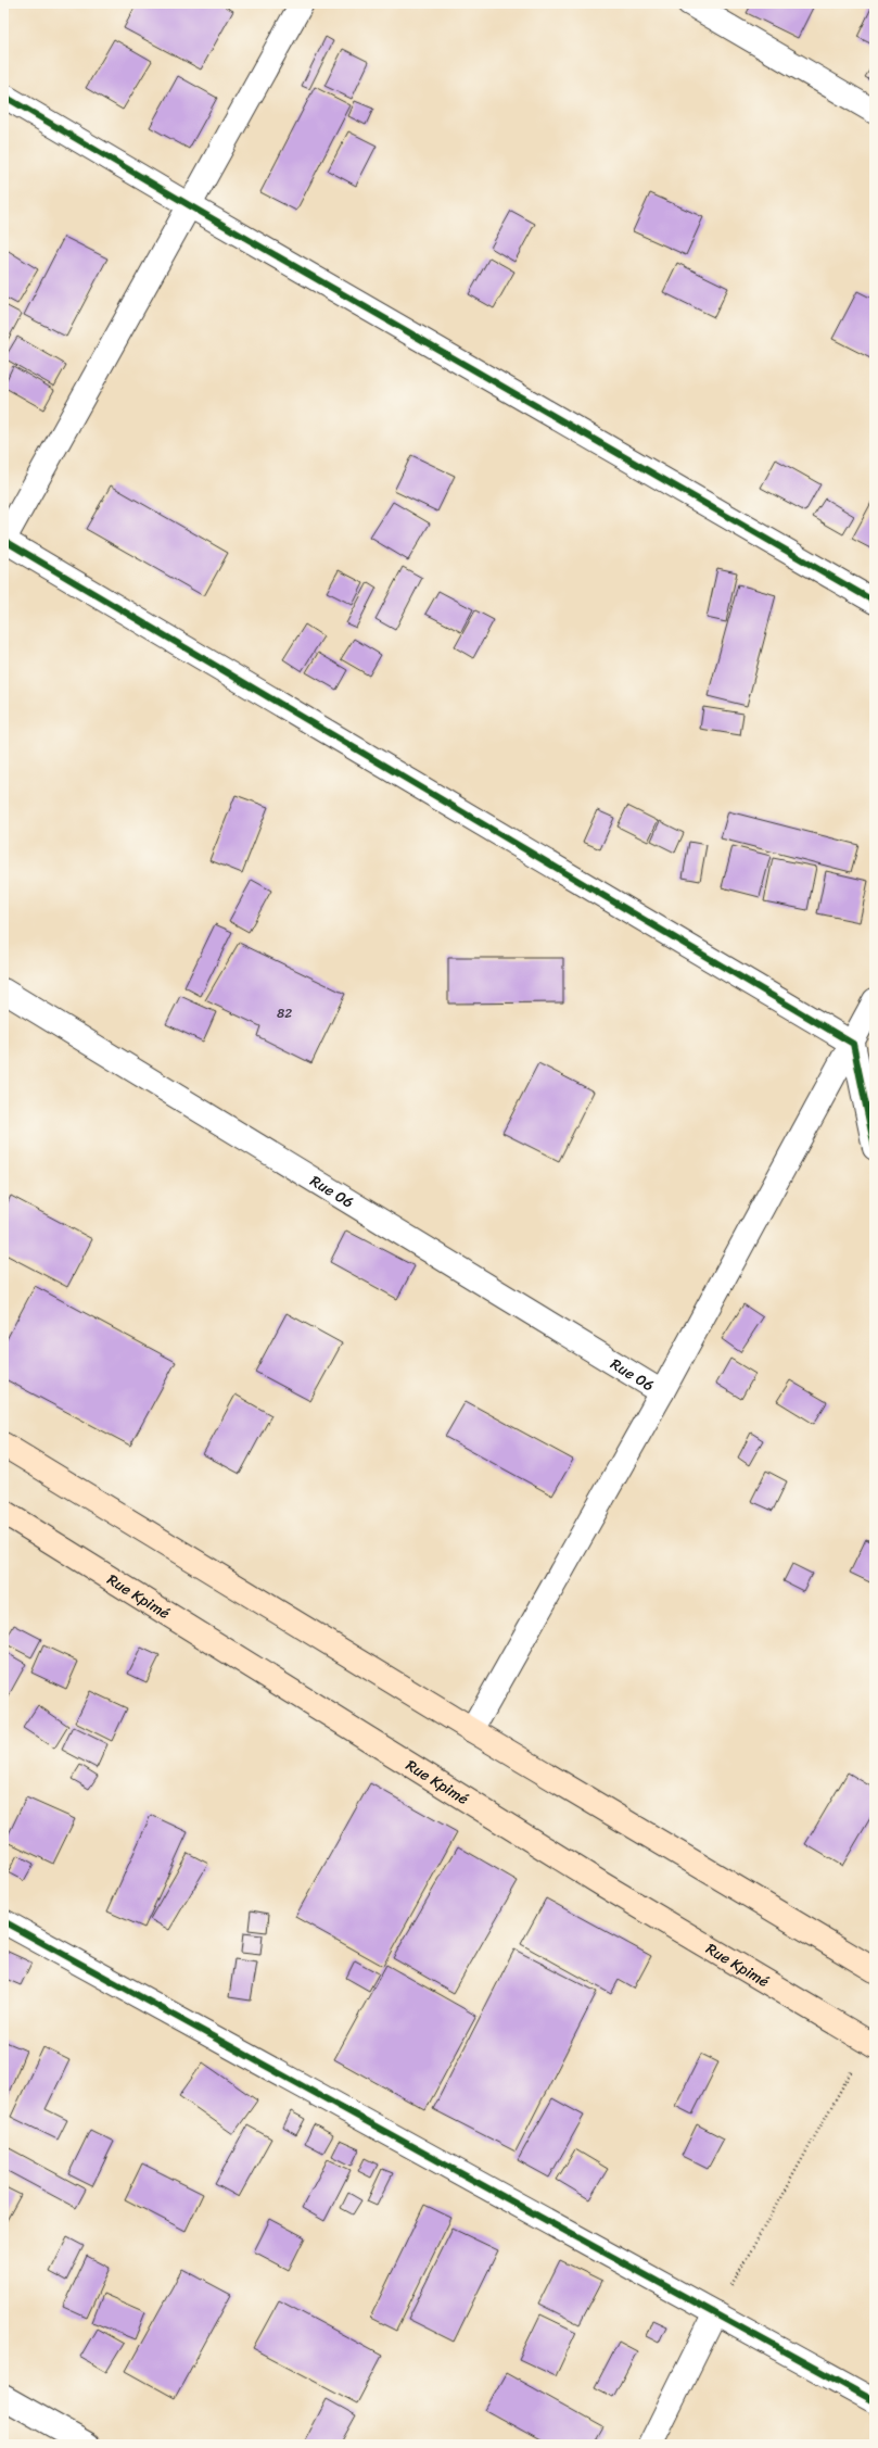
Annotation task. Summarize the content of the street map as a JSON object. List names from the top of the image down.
{
  "streets": {
    "main road": ["Rue Kpimé"],
    "street": ["Rue 06"]
  },
  "house_numbers": ["82"]
}
